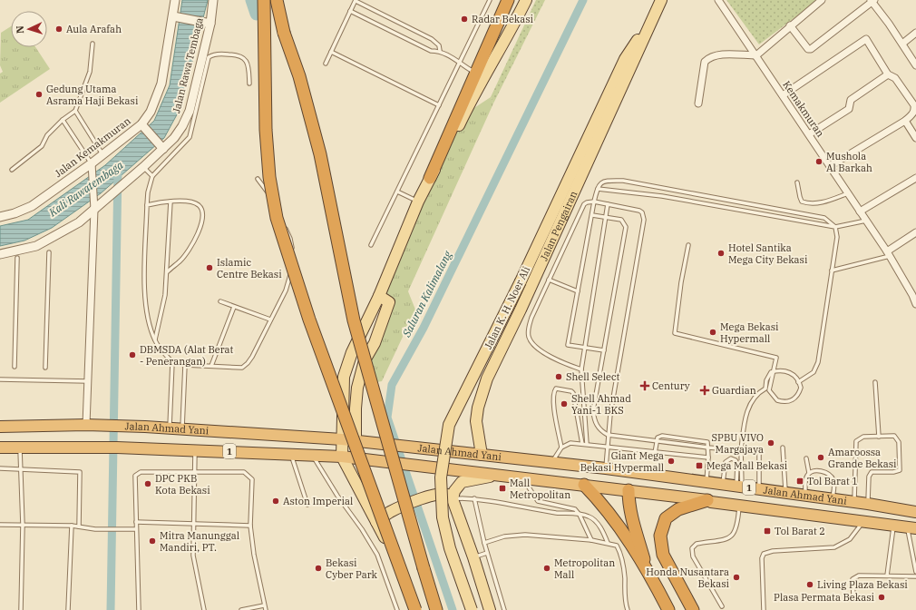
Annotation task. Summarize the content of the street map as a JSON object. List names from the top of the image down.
{
  "streets": {
    "highway": ["Jalan Ahmad Yani", "1"],
    "main road": ["Jalan Pengairan", "Jalan K. H. Noer Ali"],
    "street": ["Jalan Rawa Tembaga", "Kemakmuran", "Jalan Kemakmuran"]
  },
  "crossings": [
    ["Jalan Pengairan", "Jalan K. H. Noer Ali"],
    ["Jalan Pengairan", "Jalan Ahmad Yani"]
  ],
  "water": ["Kali Rawatembaga", "Saluran Kalimalang"],
  "places": {
    "other": [
      "Radar Bekasi",
      "Aula Arafah",
      "Gedung Utama Asrama Haji Bekasi",
      "Mushola Al Barkah",
      "Hotel Santika Mega City Bekasi",
      "Islamic Centre Bekasi",
      "Mega Bekasi Hypermall",
      "DBMSDA (Alat Berat - Penerangan)",
      "Shell Select",
      "Shell Ahmad Yani-1 BKS",
      "SPBU VIVO Margajaya",
      "Amaroossa Grande Bekasi",
      "Giant Mega Bekasi Hypermall",
      "DPC PKB Kota Bekasi",
      "Aston Imperial",
      "Mitra Manunggal Mandiri, PT.",
      "Bekasi Cyber Park",
      "Metropolitan Mall",
      "Honda Nusantara Bekasi",
      "Living Plaza Bekasi",
      "Plasa Permata Bekasi"
    ],
    "health": ["Century", "Guardian"],
    "transit": [
      "Mega Mall Bekasi",
      "Tol Barat 1",
      "Mall Metropolitan",
      "Tol Barat 2"
    ]
  },
  "north": "left"
}
